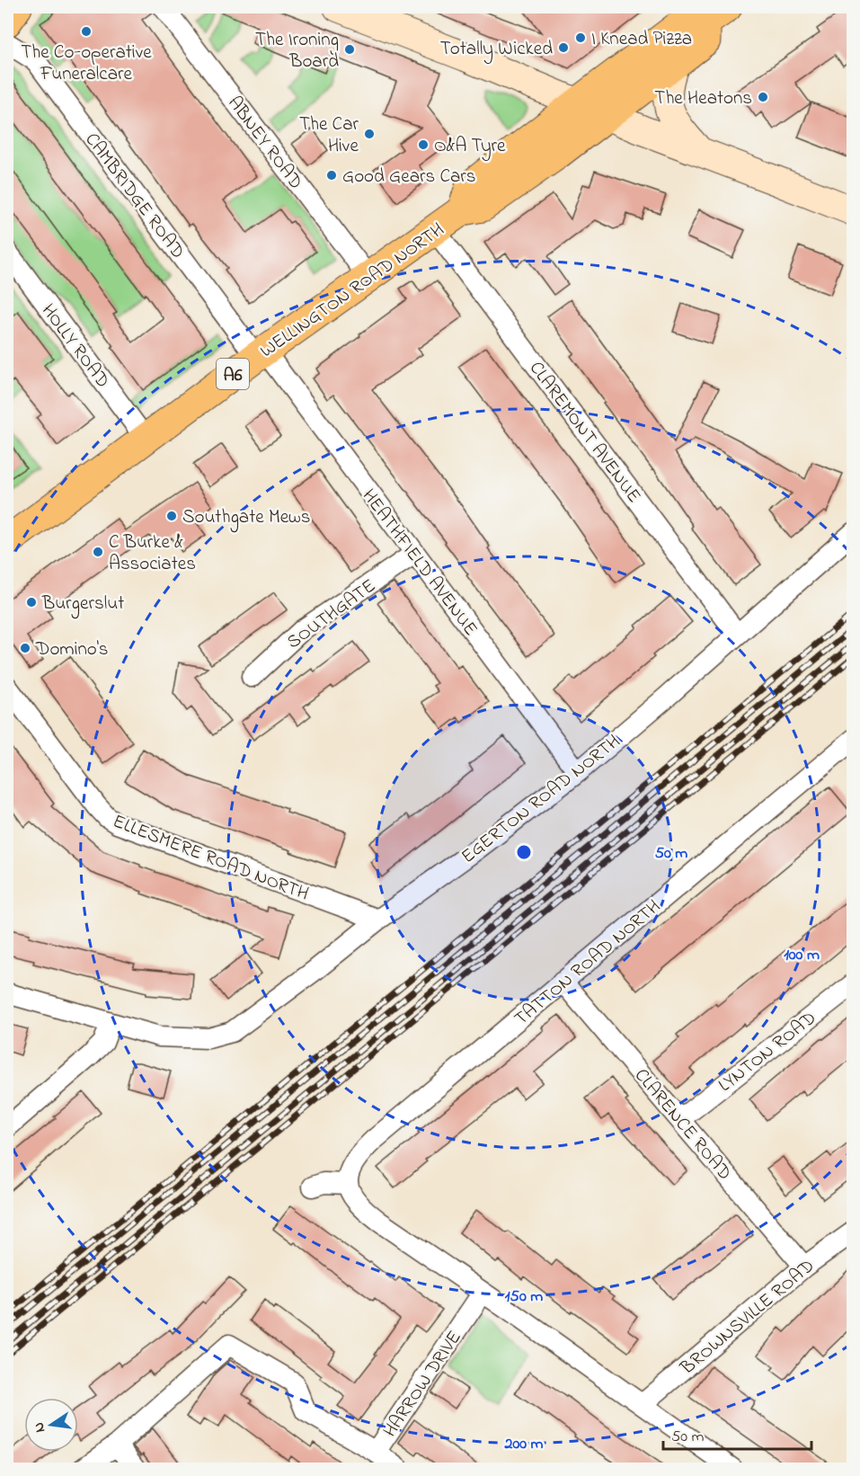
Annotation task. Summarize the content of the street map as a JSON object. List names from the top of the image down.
{
  "streets": {
    "main road": ["WELLINGTON ROAD NORTH", "A6"],
    "street": [
      "ABNEY ROAD",
      "CAMBRIDGE ROAD",
      "HOLLY ROAD",
      "CLAREMONT AVENUE",
      "HEATHFIELD AVENUE",
      "SOUTHGATE",
      "EGERTON ROAD NORTH",
      "ELLESMERE ROAD NORTH",
      "TATTON ROAD NORTH",
      "LYNTON ROAD",
      "CLARENCE ROAD",
      "BROWNSVILLE ROAD",
      "HARROW DRIVE"
    ]
  },
  "crossings": [
    ["ABNEY ROAD", "WELLINGTON ROAD NORTH"],
    ["CAMBRIDGE ROAD", "WELLINGTON ROAD NORTH"],
    ["CAMBRIDGE ROAD", "HEATHFIELD AVENUE"],
    ["WELLINGTON ROAD NORTH", "HOLLY ROAD"],
    ["WELLINGTON ROAD NORTH", "CLAREMONT AVENUE"],
    ["WELLINGTON ROAD NORTH", "HEATHFIELD AVENUE"],
    ["CLAREMONT AVENUE", "EGERTON ROAD NORTH"],
    ["HEATHFIELD AVENUE", "SOUTHGATE"],
    ["HEATHFIELD AVENUE", "EGERTON ROAD NORTH"],
    ["EGERTON ROAD NORTH", "ELLESMERE ROAD NORTH"],
    ["TATTON ROAD NORTH", "CLARENCE ROAD"],
    ["LYNTON ROAD", "CLARENCE ROAD"],
    ["CLARENCE ROAD", "BROWNSVILLE ROAD"]
  ],
  "places": [
    "The Co-operative Funeralcare",
    "I Knead Pizza",
    "Totally Wicked",
    "The Ironing Board",
    "The Heatons",
    "The Car Hive",
    "O&A Tyre",
    "Good Gears Cars",
    "Southgate Mews",
    "C Burke & Associates",
    "Burgerslut",
    "Domino's"
  ],
  "scale_bar": "50 m",
  "north": "left",
  "rings": [
    "50 m",
    "100 m",
    "150 m",
    "200 m"
  ]
}
